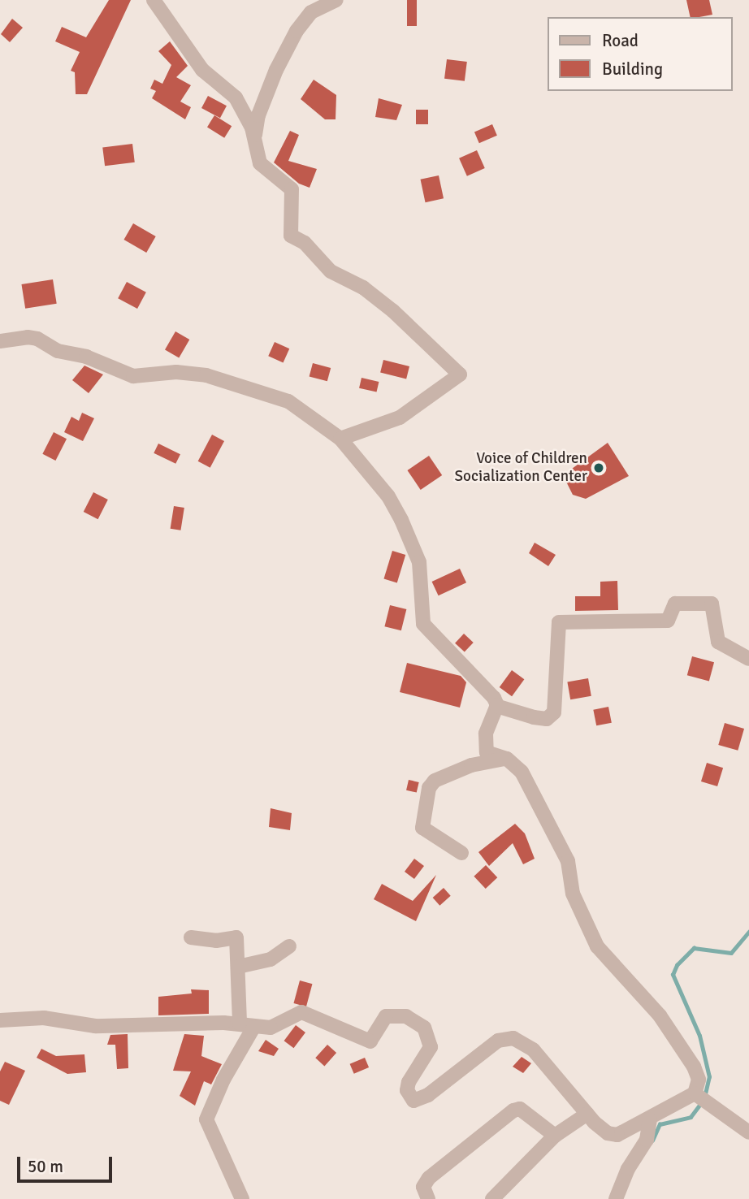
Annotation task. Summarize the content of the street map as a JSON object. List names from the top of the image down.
{
  "places": ["Voice of Children Socialization Center"],
  "legend": ["Road", "Building"],
  "scale_bar": "50 m"
}
